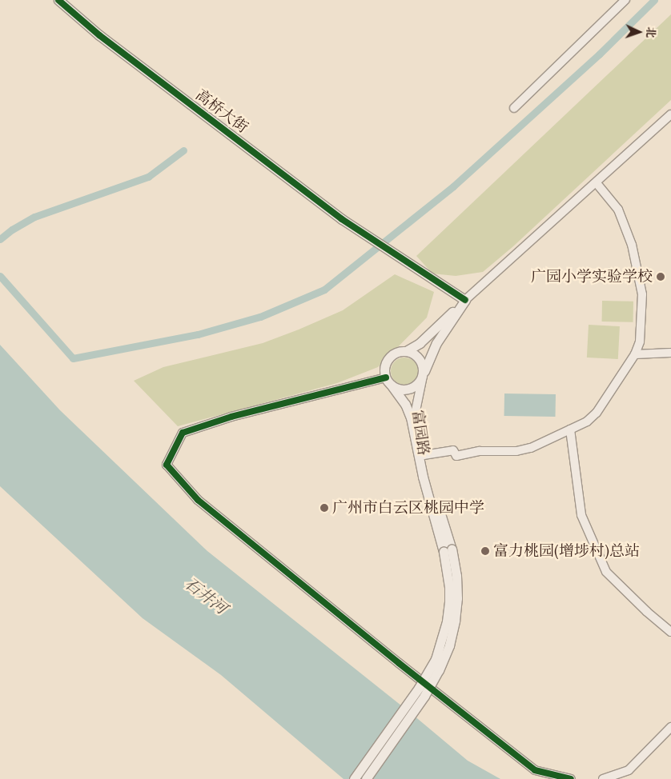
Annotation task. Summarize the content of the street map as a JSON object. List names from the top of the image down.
{
  "streets": {
    "street": ["高桥大街", "富园路"]
  },
  "crossings": [
    ["高桥大街", "富园路"]
  ],
  "water": ["石井河"],
  "places": ["广园小学实验学校", "广州市白云区桃园中学", "富力桃园(增埗村)总站"],
  "north": "right"
}
